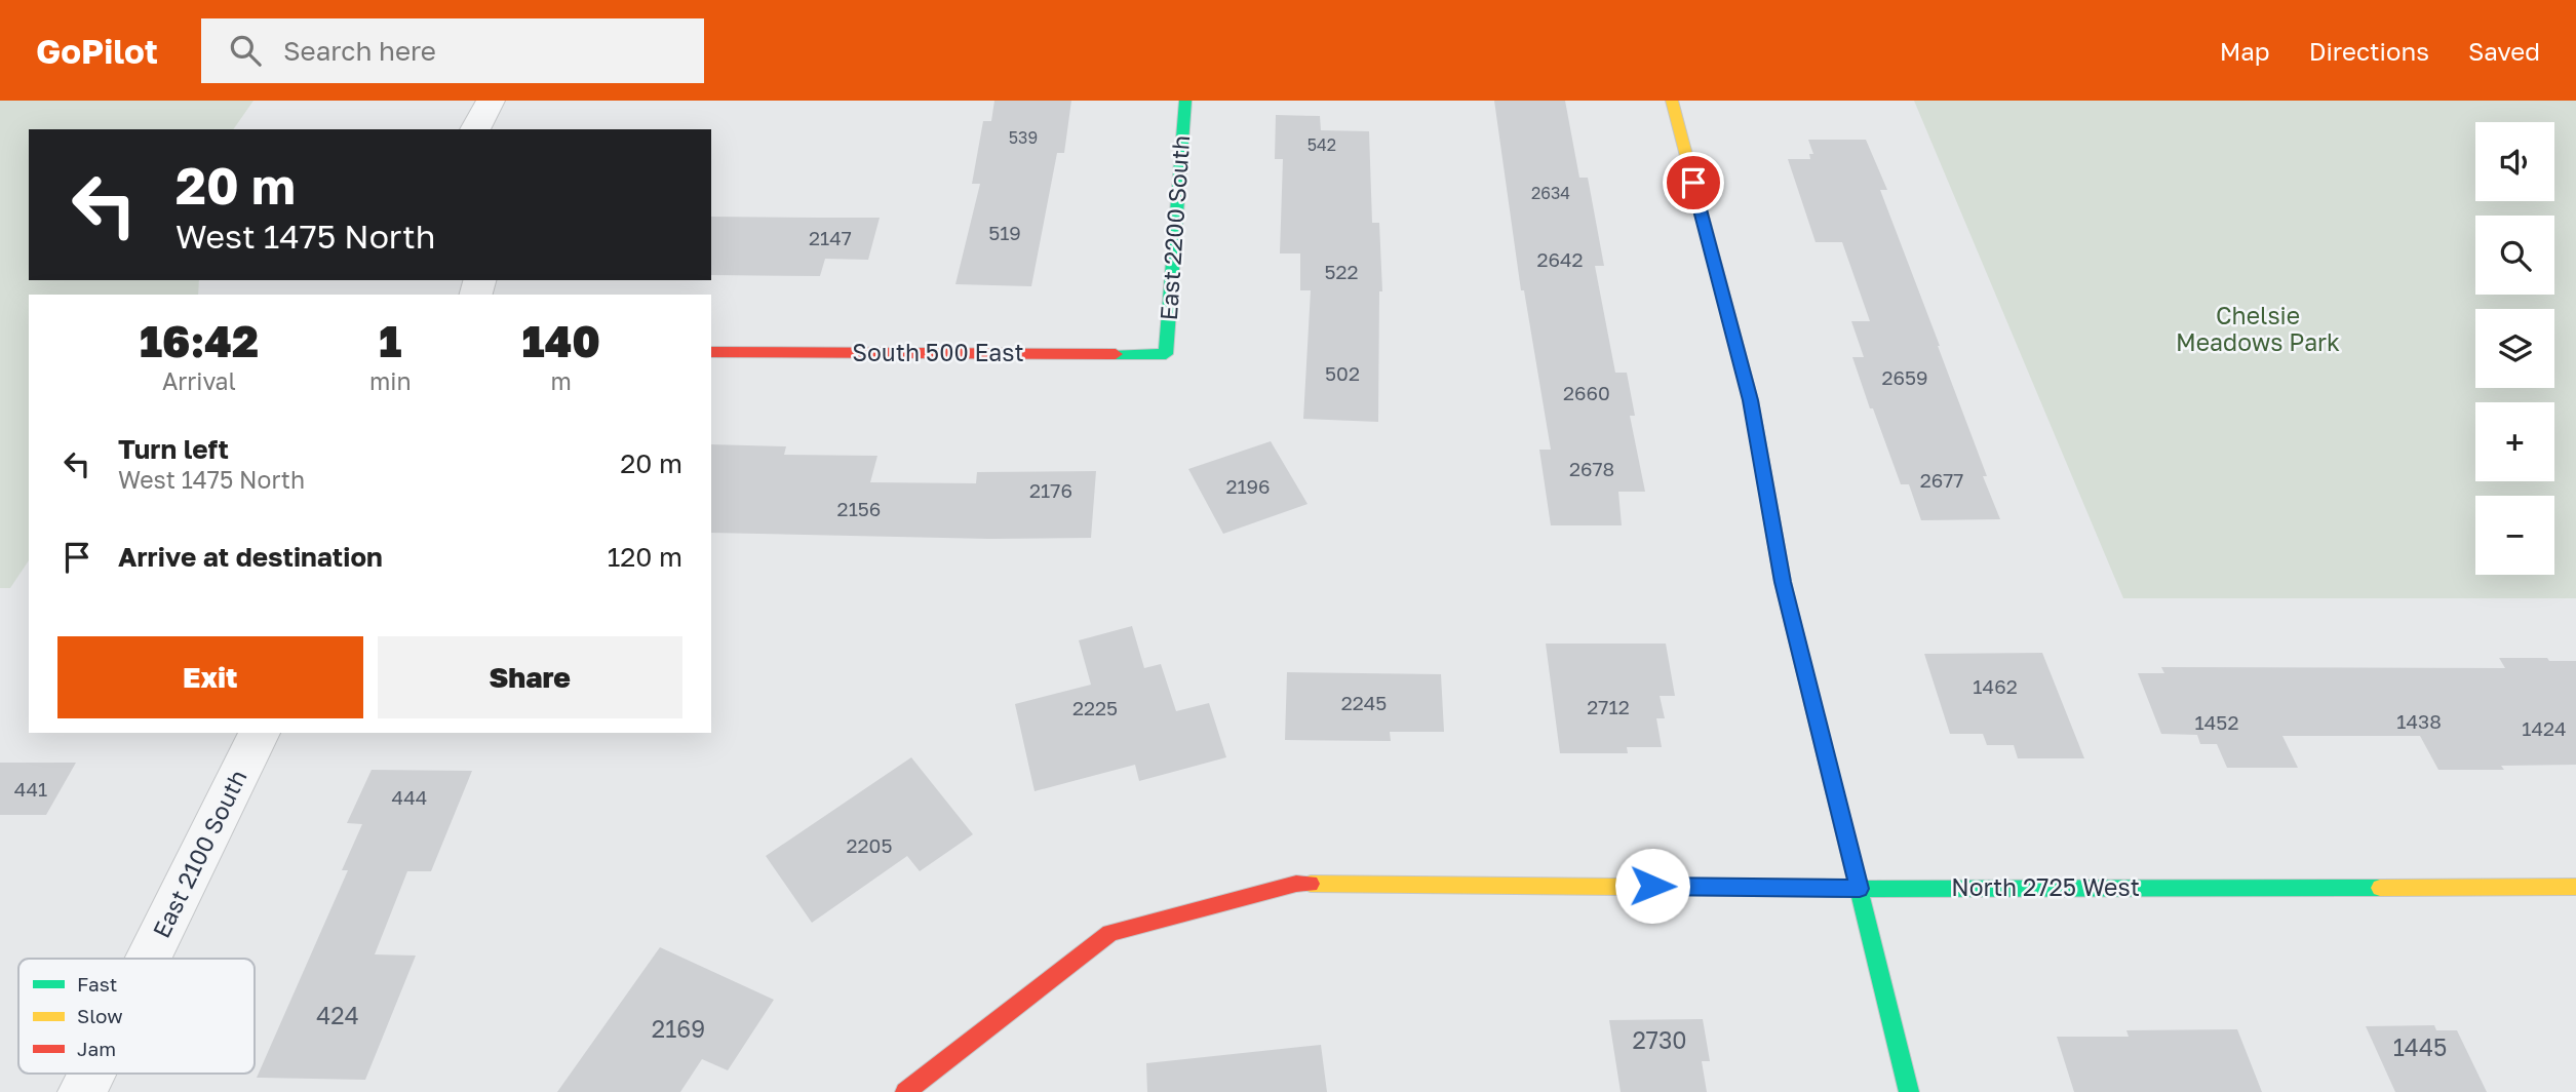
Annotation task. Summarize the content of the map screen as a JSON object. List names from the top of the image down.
{
  "streets": {
    "street": [
      "East 2200 South",
      "South 500 East",
      "East 2100 South",
      "North 2725 West"
    ]
  },
  "crossings": [
    ["East 2200 South", "South 500 East"]
  ],
  "parks": ["Chelsie Meadows Park"],
  "house_numbers": [
    "539",
    "542",
    "2634",
    "519",
    "2147",
    "2642",
    "522",
    "502",
    "2659",
    "2660",
    "2678",
    "2677",
    "2196",
    "2176",
    "2156",
    "1462",
    "2245",
    "2712",
    "2225",
    "1438",
    "1452",
    "1424",
    "441",
    "444",
    "2205",
    "424",
    "2169",
    "2730",
    "1445"
  ],
  "legend": ["Fast", "Slow", "Jam"],
  "page": {
    "header": "GoPilot",
    "search": "Search here",
    "nav": ["Map", "Directions", "Saved"],
    "map_buttons": ["+", "−"],
    "turn": ["20 m", "West 1475 North"],
    "eta": [
      "16:42",
      "Arrival",
      "1",
      "min",
      "140",
      "m"
    ],
    "list": [
      {
        "name": "Turn left",
        "note": "West 1475 North",
        "value": "20 m"
      },
      {
        "name": "Arrive at destination",
        "value": "120 m"
      }
    ],
    "buttons": ["Exit", "Share"]
  }
}
